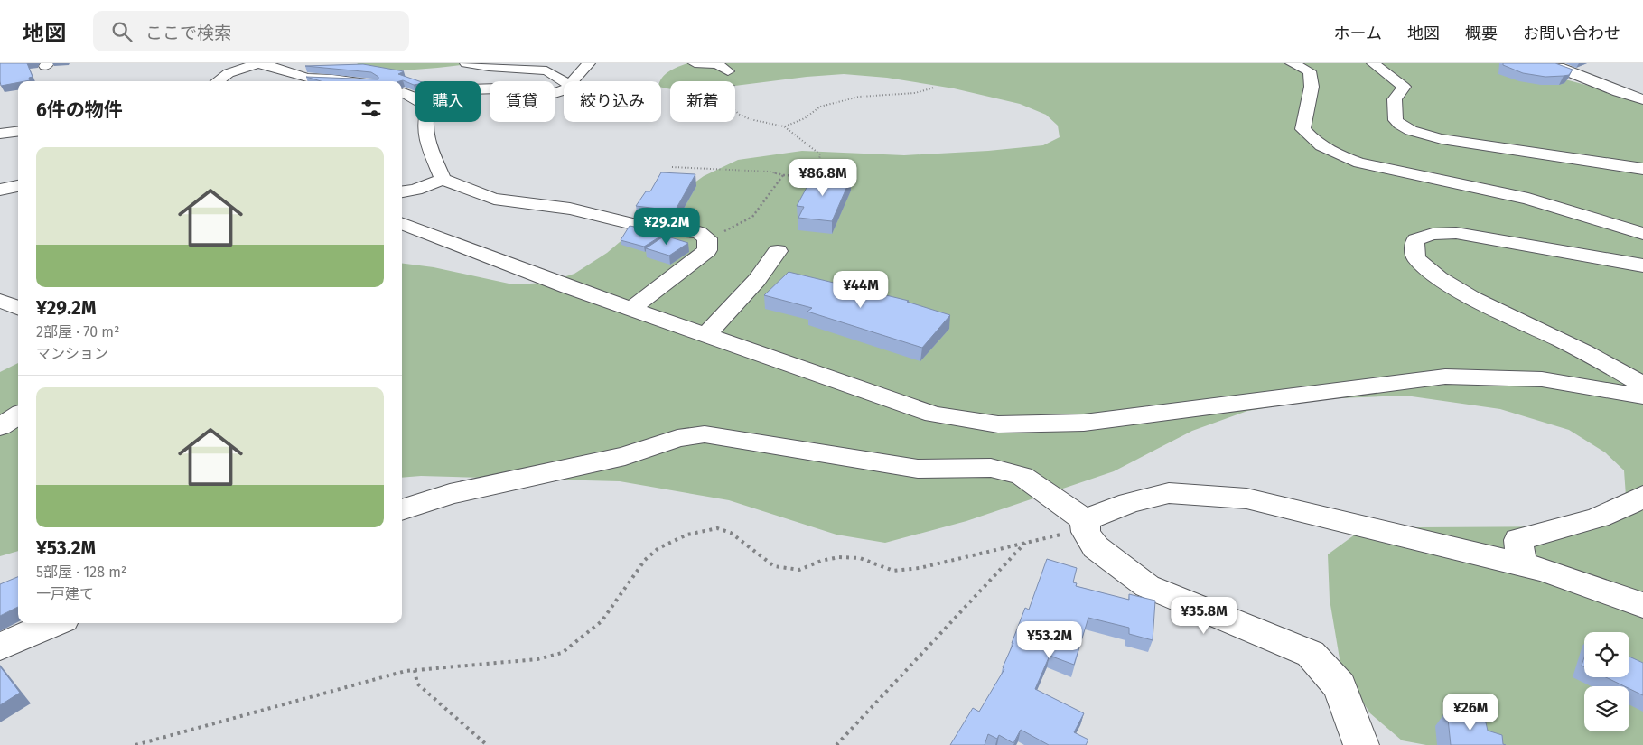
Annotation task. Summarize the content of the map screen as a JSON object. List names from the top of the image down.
{
  "page": {
    "header": "地図",
    "search": "ここで検索",
    "nav": [
      "ホーム",
      "地図",
      "概要",
      "お問い合わせ"
    ],
    "chip": [
      "購入",
      "賃貸",
      "絞り込み",
      "新着"
    ],
    "heading": "6件の物件",
    "list": [
      {
        "name": "¥29.2M",
        "note": "2部屋 · 70 m² · マンション"
      },
      {
        "name": "¥53.2M",
        "note": "5部屋 · 128 m² · 一戸建て"
      }
    ],
    "price": [
      "¥86.8M",
      "¥29.2M",
      "¥44M",
      "¥35.8M",
      "¥53.2M",
      "¥26M"
    ]
  }
}
